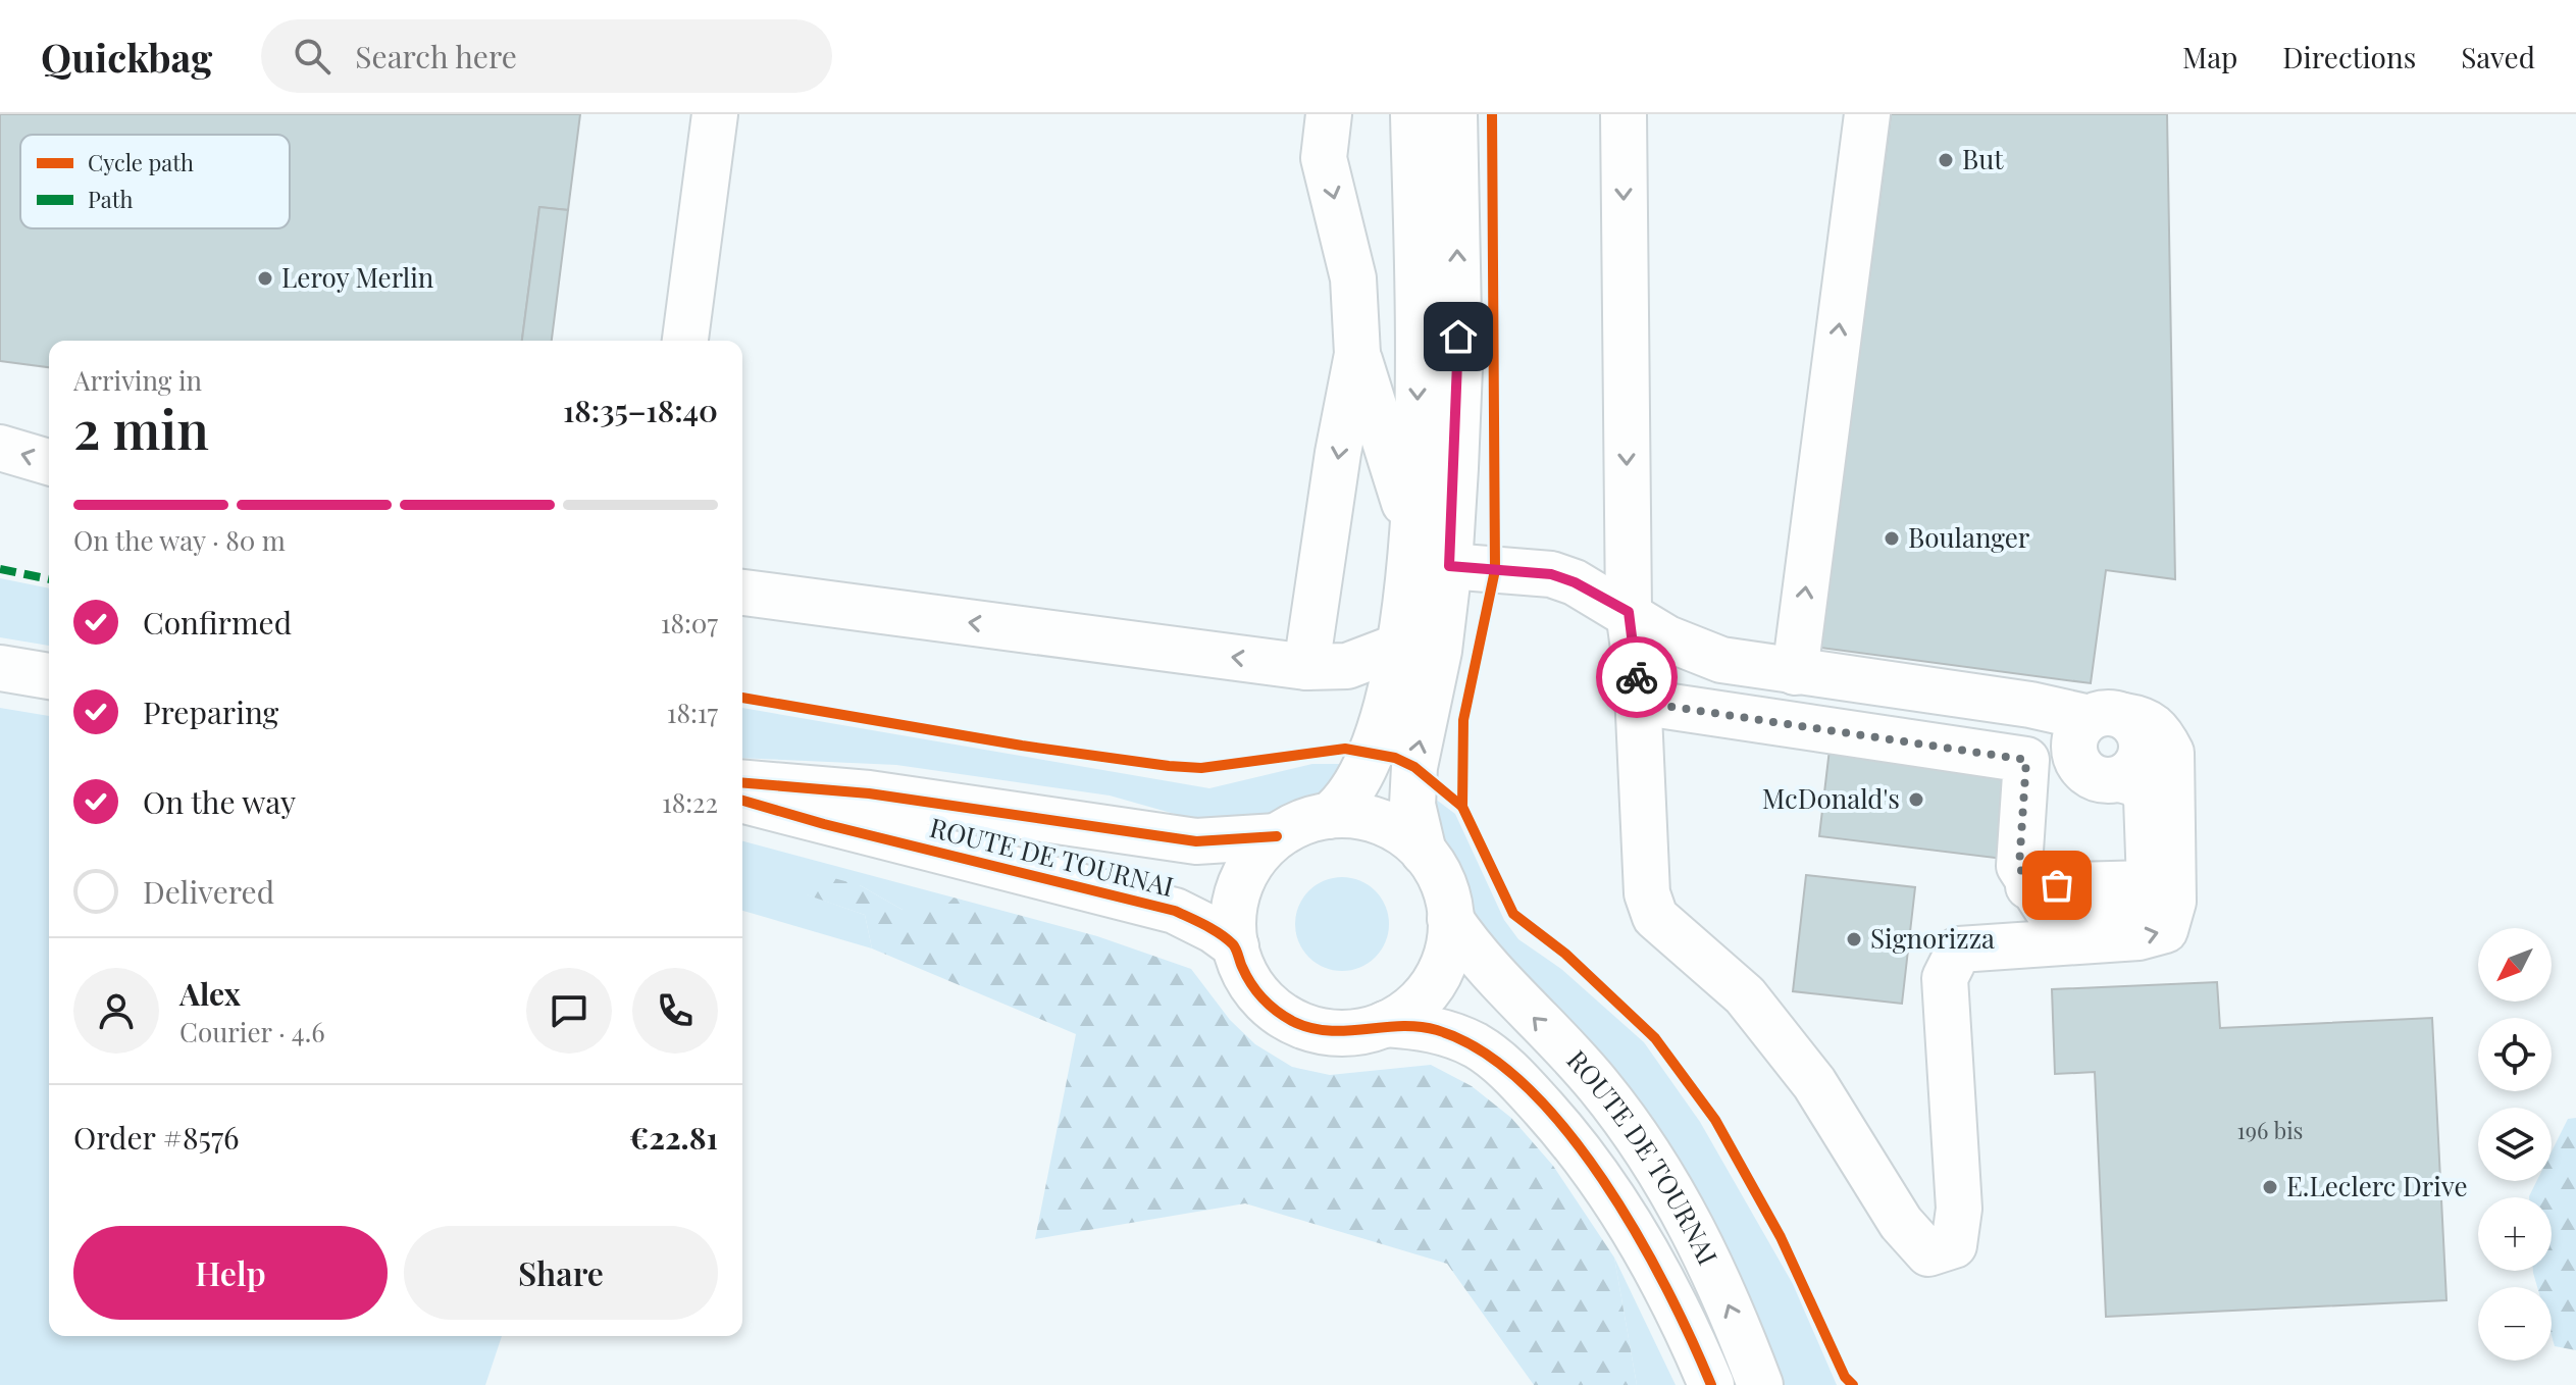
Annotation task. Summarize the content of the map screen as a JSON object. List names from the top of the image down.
{
  "streets": {
    "main road": ["ROUTE DE TOURNAI"]
  },
  "places": [
    "But",
    "Leroy Merlin",
    "Boulanger",
    "McDonald's",
    "Signorizza",
    "E.Leclerc Drive"
  ],
  "house_numbers": ["196 bis"],
  "legend": ["Cycle path", "Path"],
  "north": "bottom left",
  "page": {
    "header": "Quickbag",
    "search": "Search here",
    "nav": ["Map", "Directions", "Saved"],
    "heading": ["2 min", "Arriving in", "18:35–18:40"],
    "panel": [
      "Alex",
      "Courier · 4.6",
      "Order #8576",
      "€22.81"
    ],
    "bar": "On the way · 80 m",
    "list": [
      ["Confirmed", "18:07"],
      ["Preparing", "18:17"],
      ["On the way", "18:22"],
      "Delivered"
    ],
    "map_buttons": ["+", "−"],
    "buttons": ["Help", "Share"]
  }
}
